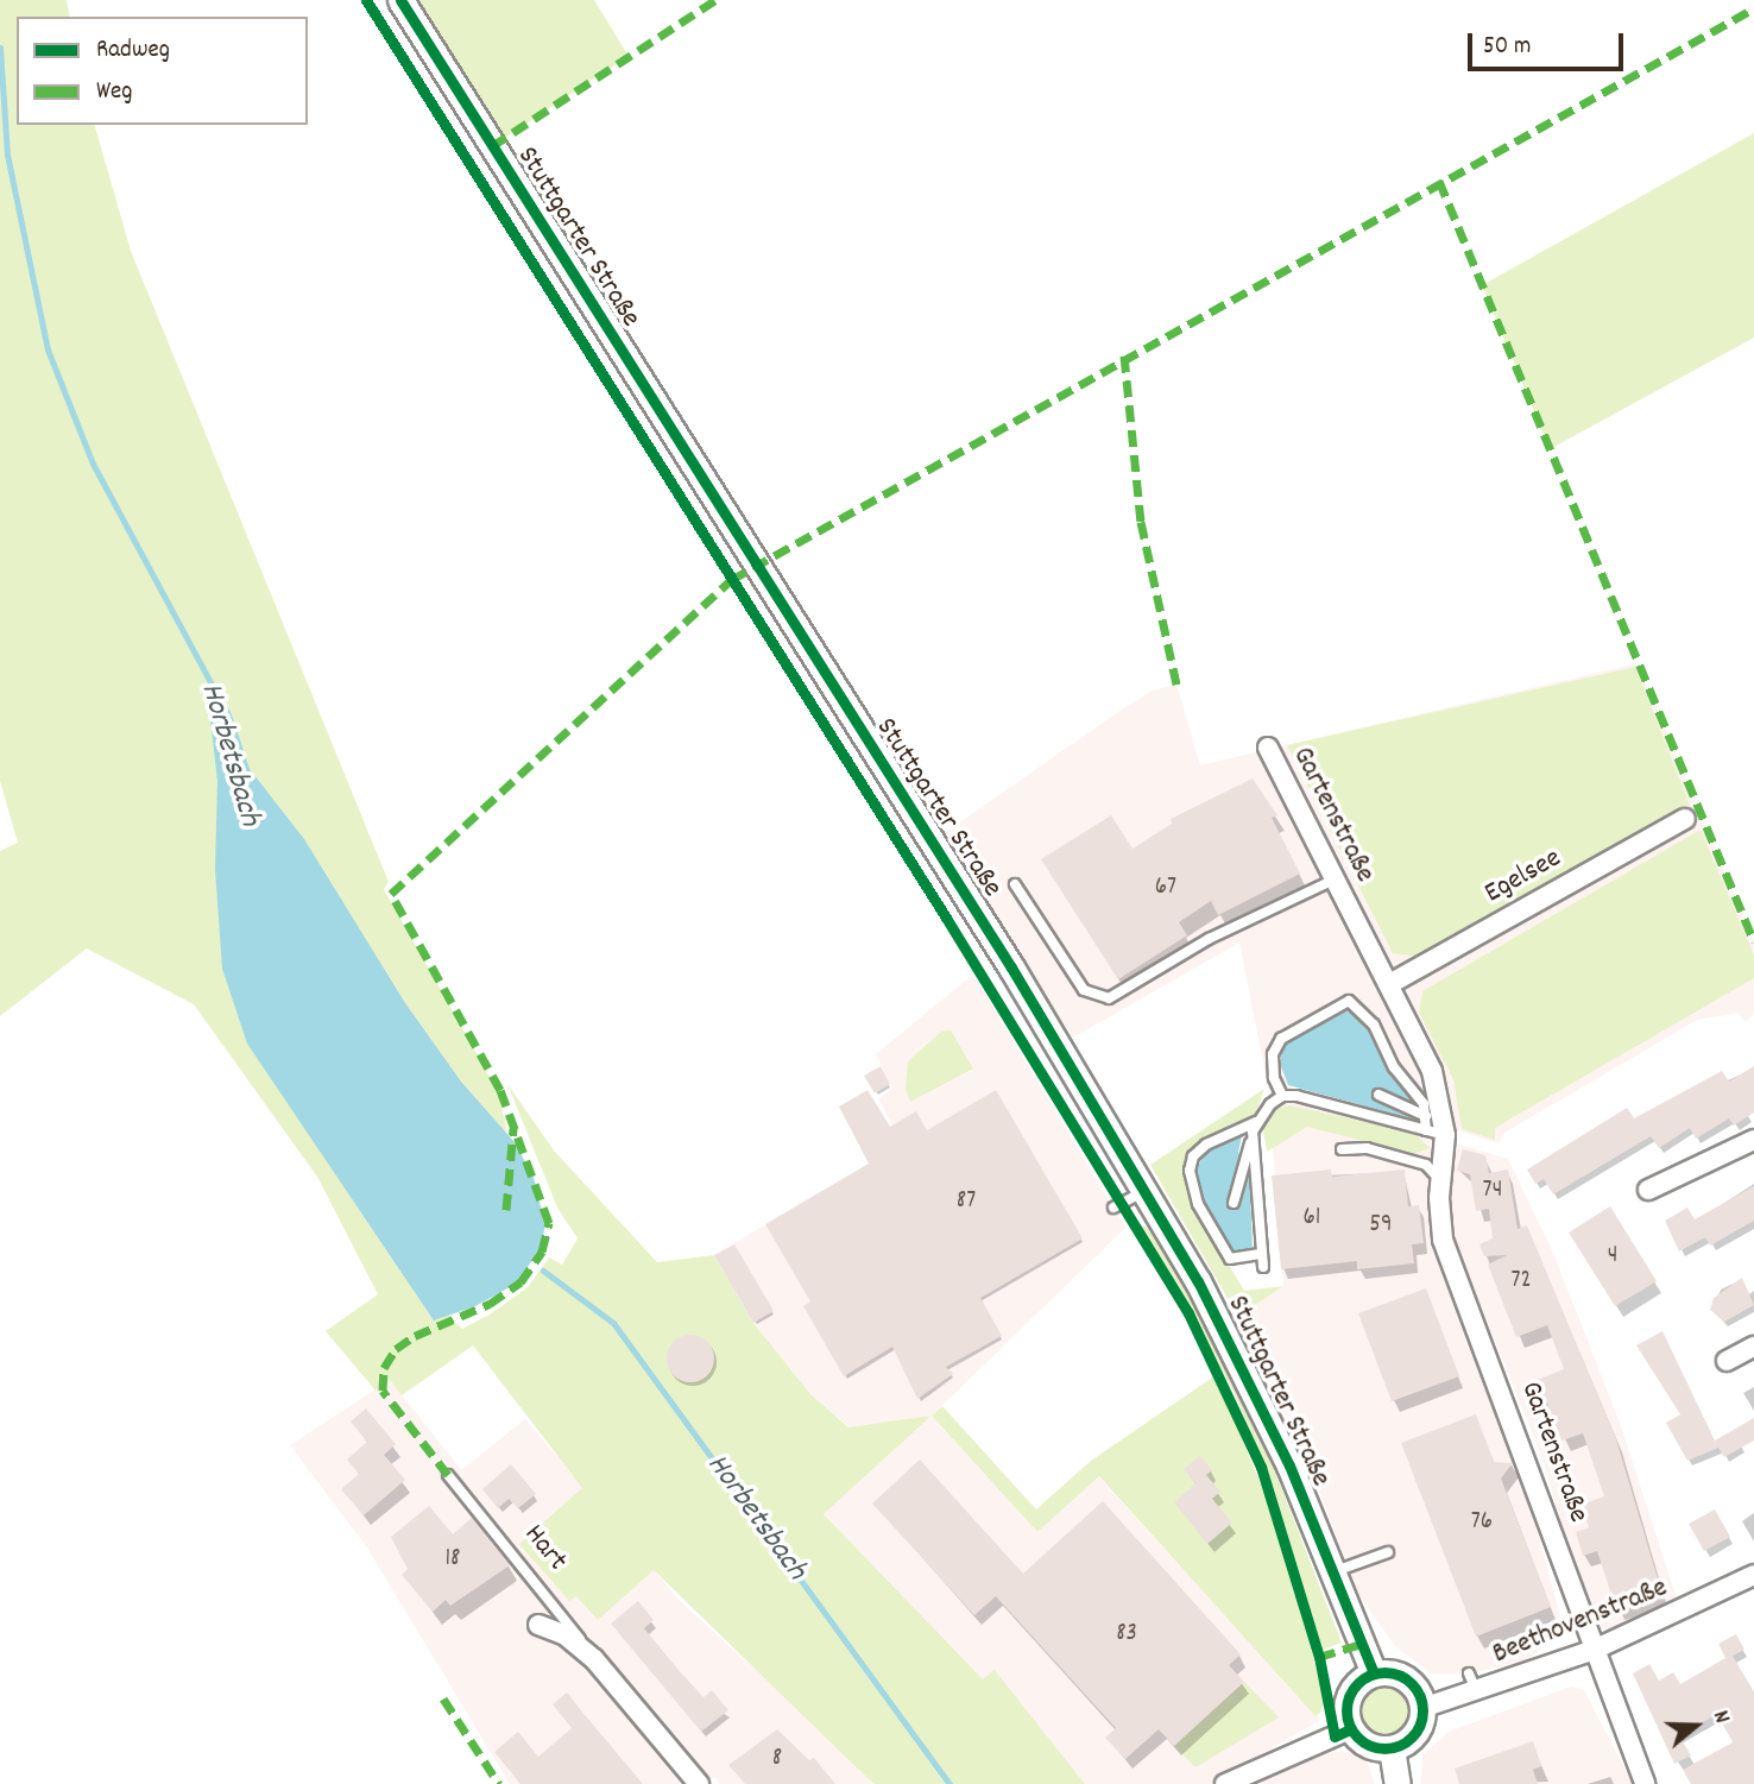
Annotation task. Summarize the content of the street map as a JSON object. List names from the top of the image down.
{
  "streets": {
    "street": [
      "Stuttgarter Straße",
      "Gartenstraße",
      "Egelsee",
      "Hart",
      "Beethovenstraße"
    ]
  },
  "crossings": [
    ["Stuttgarter Straße", "Beethovenstraße"],
    ["Gartenstraße", "Egelsee"],
    ["Gartenstraße", "Beethovenstraße"]
  ],
  "water": ["Horbetsbach"],
  "house_numbers": [
    "67",
    "74",
    "87",
    "61",
    "59",
    "4",
    "72",
    "76",
    "18",
    "83",
    "8"
  ],
  "legend": ["Radweg", "Weg"],
  "scale_bar": "50 m",
  "north": "right"
}
